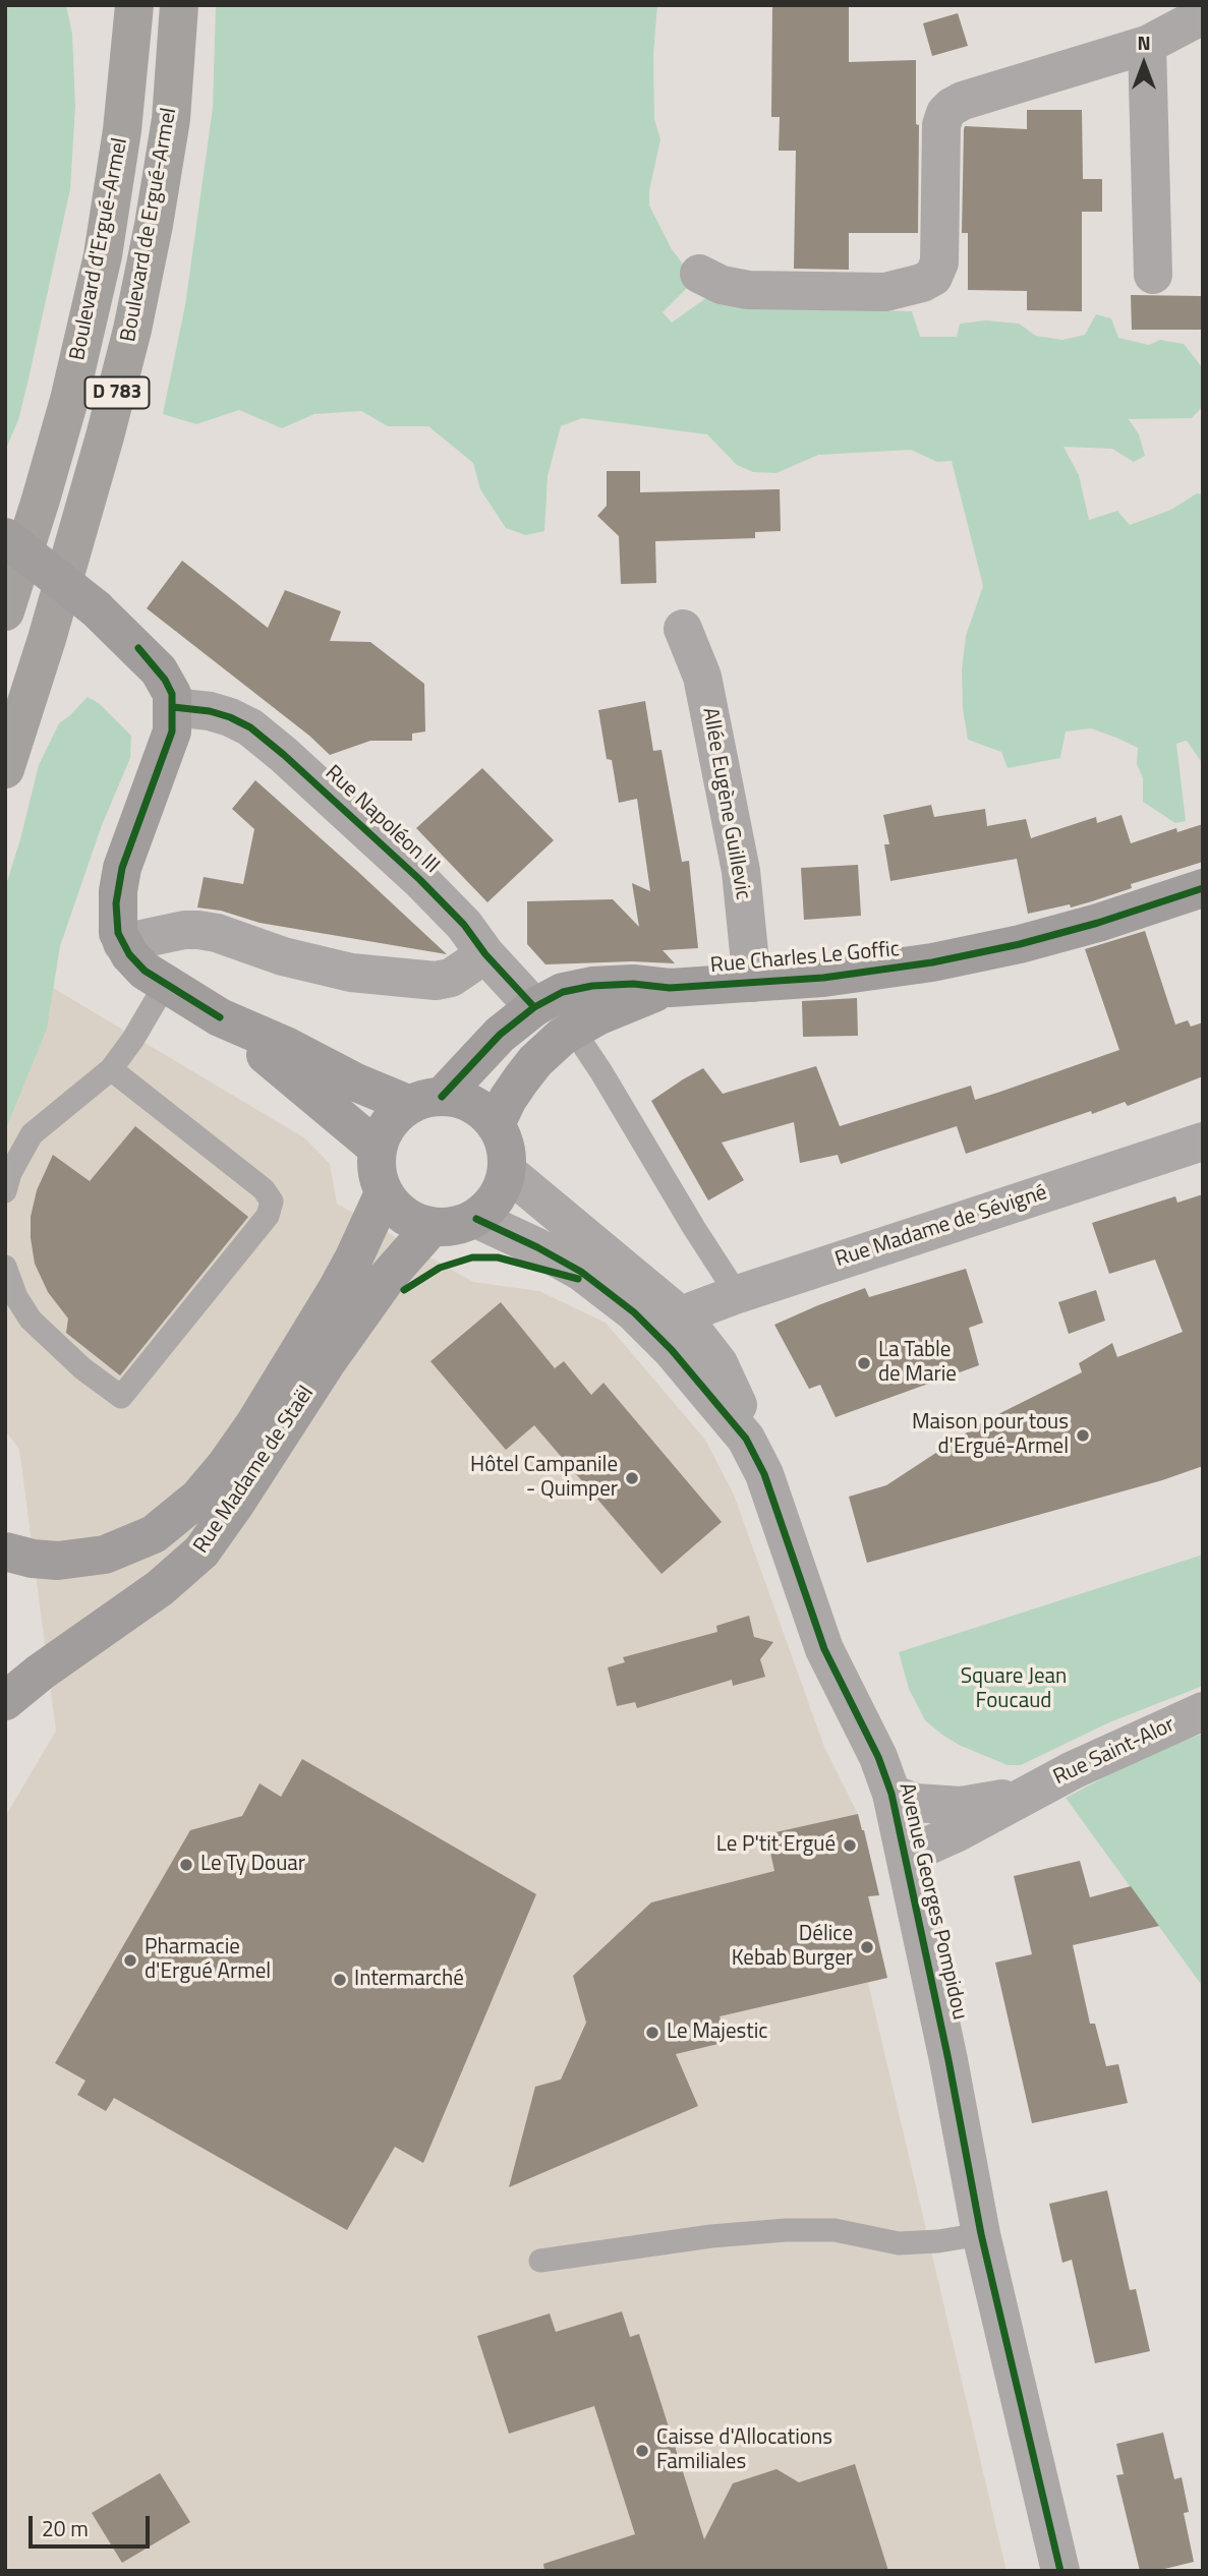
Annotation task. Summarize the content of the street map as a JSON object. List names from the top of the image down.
{
  "streets": {
    "main road": ["Boulevard de Ergué-Armel", "Boulevard d'Ergué-Armel", "D 783"],
    "street": [
      "Allée Eugène Guillevic",
      "Rue Napoléon III",
      "Rue Charles Le Goffic",
      "Rue Madame de Sévigné",
      "Rue Madame de Staël",
      "Rue Saint-Alor",
      "Avenue Georges Pompidou"
    ]
  },
  "crossings": [
    ["Allée Eugène Guillevic", "Rue Charles Le Goffic"],
    ["Rue Napoléon III", "Rue Charles Le Goffic"],
    ["Rue Charles Le Goffic", "Rue Madame de Staël"],
    ["Rue Charles Le Goffic", "Avenue Georges Pompidou"],
    ["Rue Madame de Sévigné", "Avenue Georges Pompidou"],
    ["Rue Madame de Staël", "Avenue Georges Pompidou"],
    ["Rue Saint-Alor", "Avenue Georges Pompidou"]
  ],
  "parks": ["Square Jean Foucaud"],
  "places": [
    "La Table de Marie",
    "Maison pour tous d'Ergué-Armel",
    "Hôtel Campanile - Quimper",
    "Le P'tit Ergué",
    "Le Ty Douar",
    "Délice Kebab Burger",
    "Pharmacie d'Ergué Armel",
    "Intermarché",
    "Le Majestic",
    "Caisse d'Allocations Familiales"
  ],
  "scale_bar": "20 m",
  "north": "top"
}
